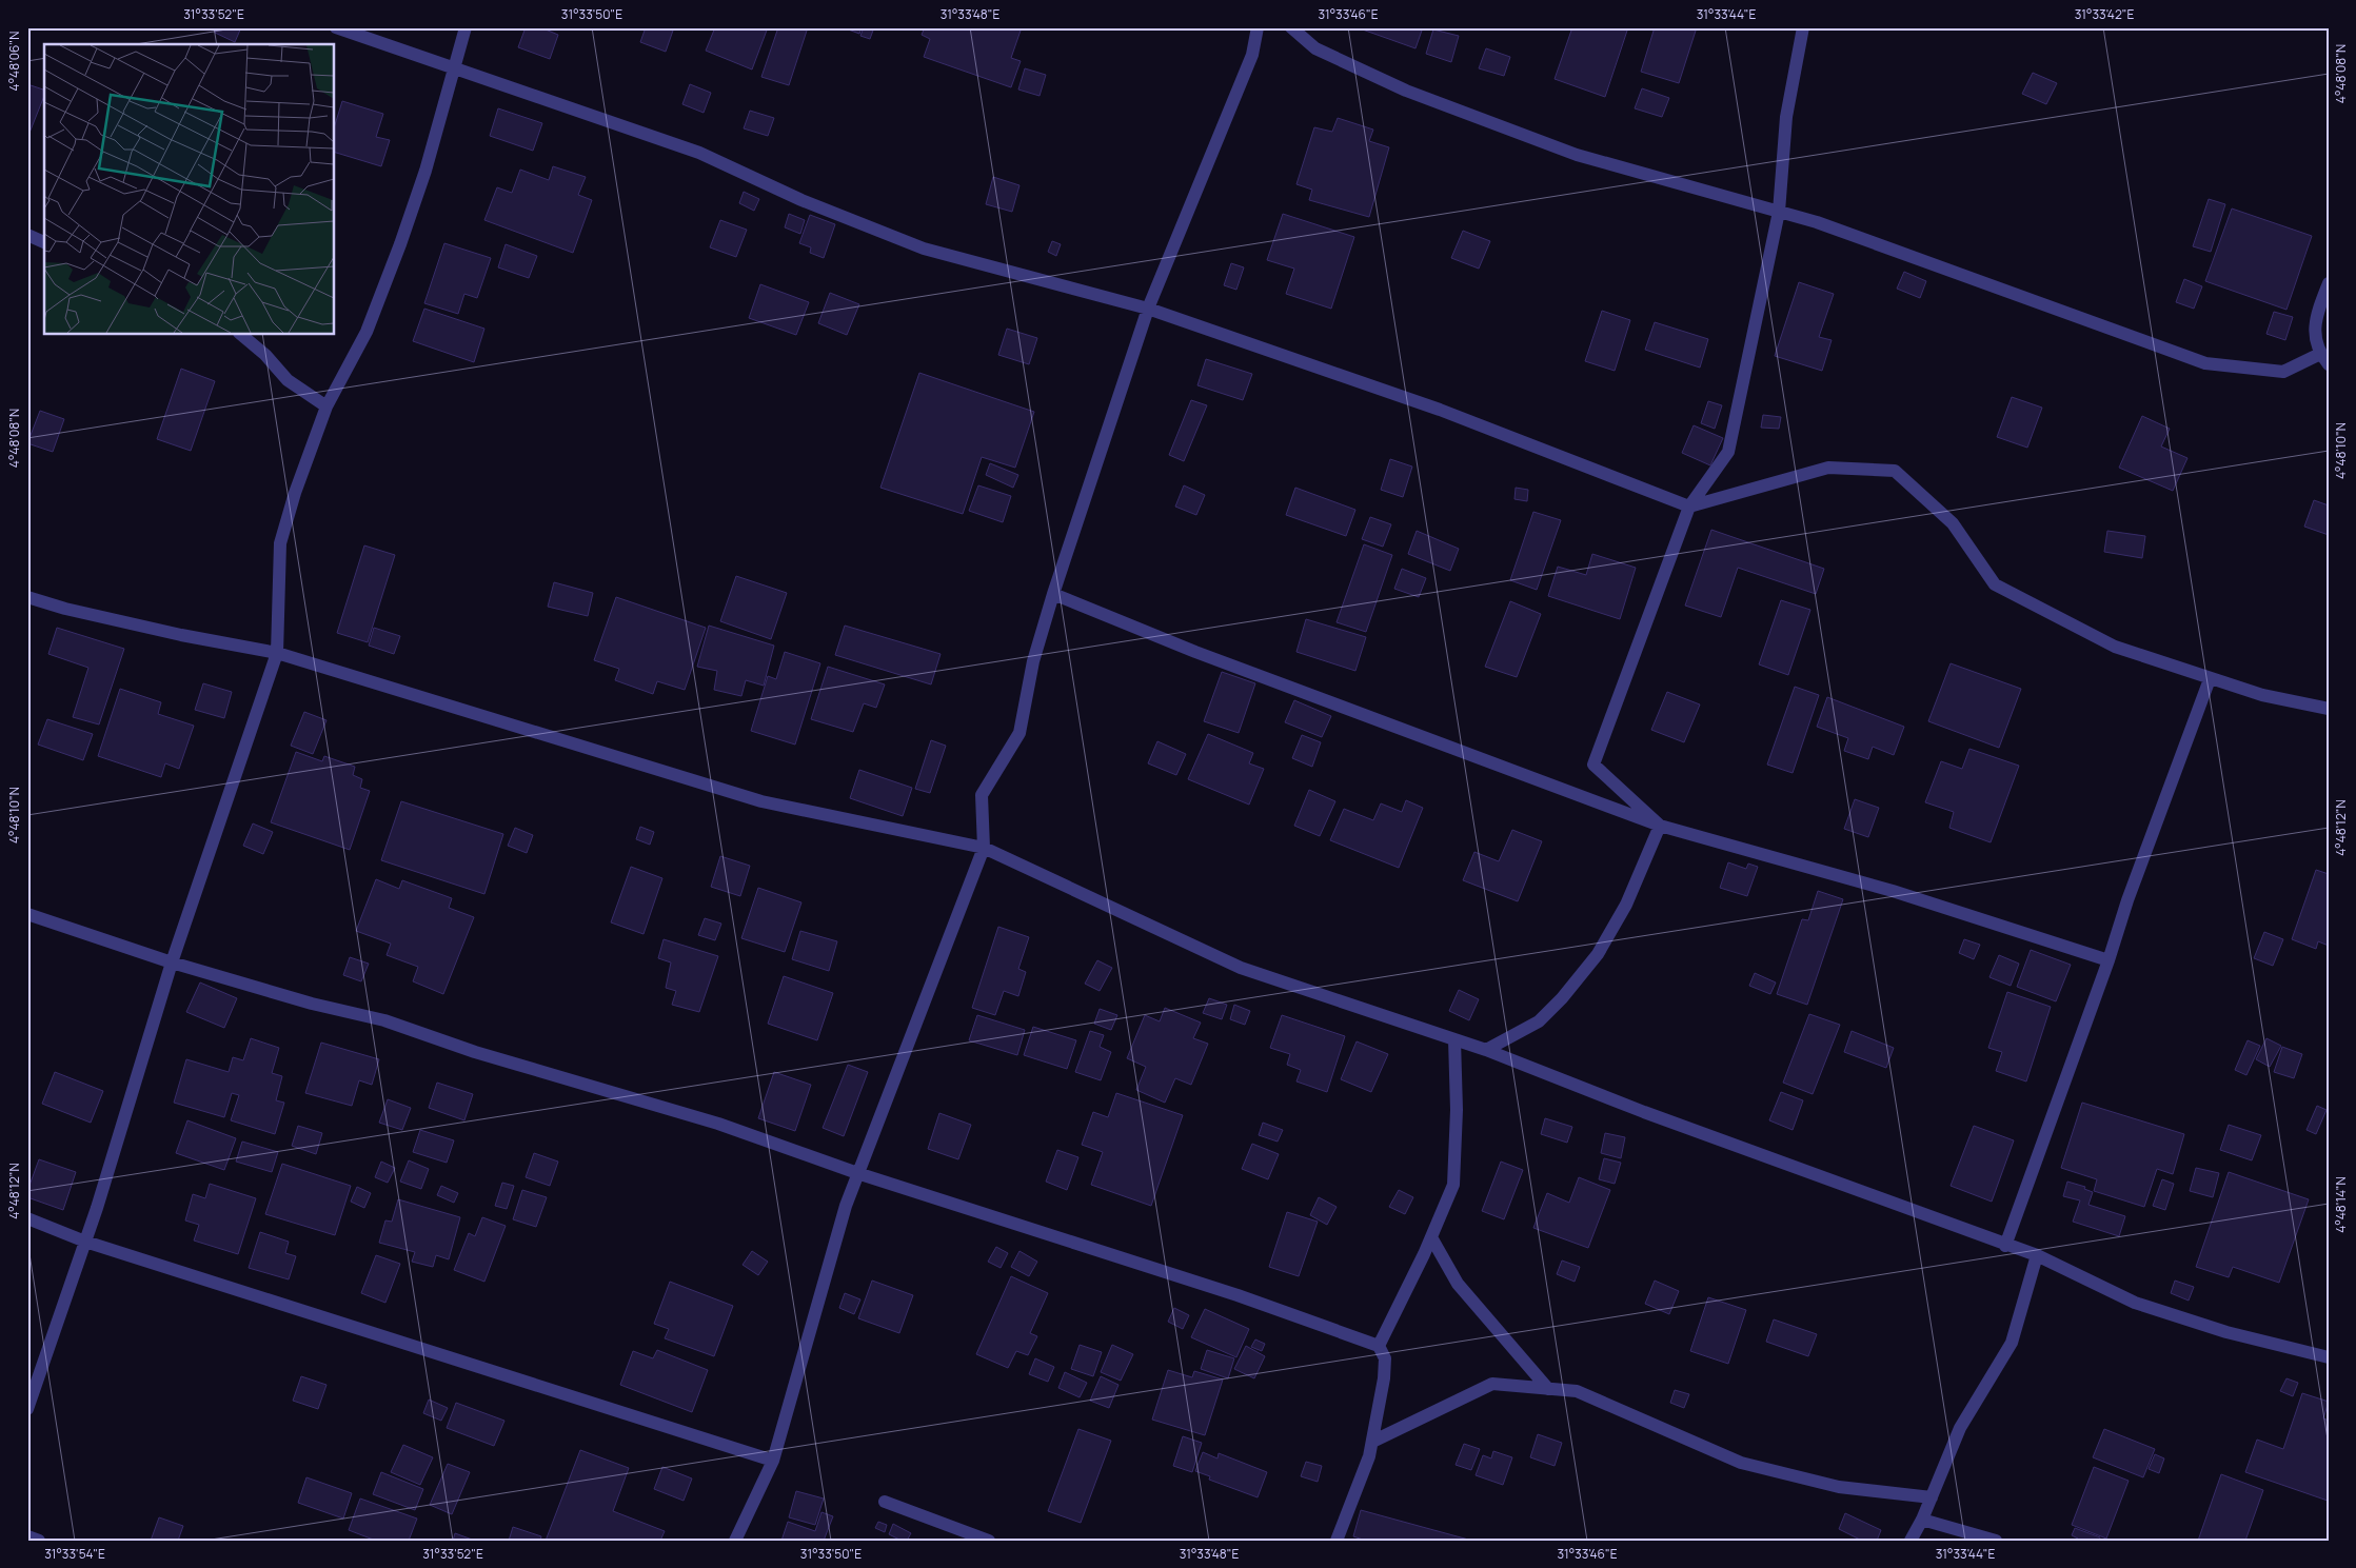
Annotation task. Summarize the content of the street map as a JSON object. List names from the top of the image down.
{
  "coordinates": [
    "31°33'52\"E",
    "31°33'50\"E",
    "31°33'48\"E",
    "31°33'46\"E",
    "31°33'44\"E",
    "31°33'42\"E",
    "4°48'06\"N",
    "4°48'08\"N",
    "4°48'10\"N",
    "4°48'12\"N",
    "4°48'14\"N",
    "31°33'54\"E"
  ]
}
